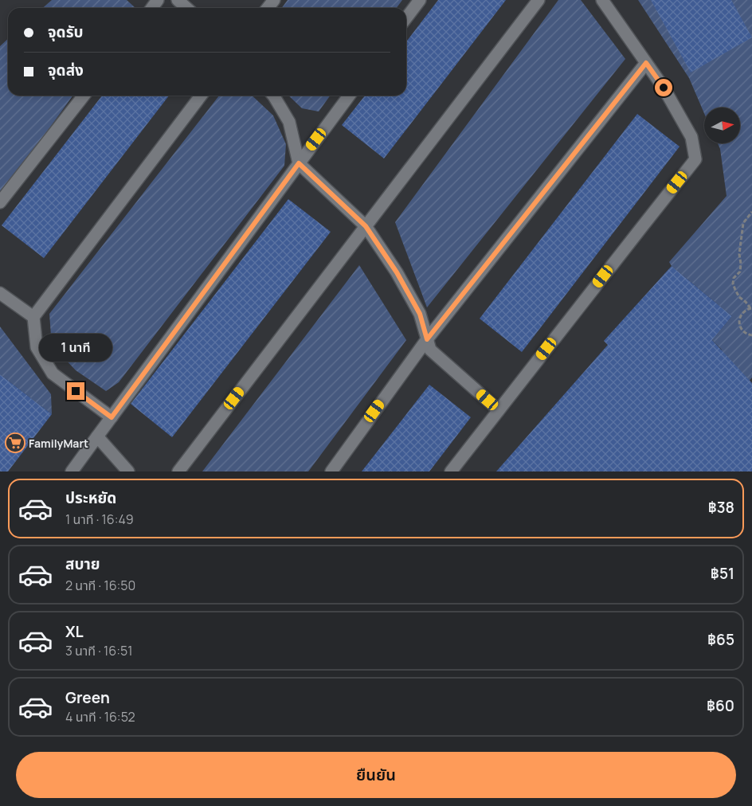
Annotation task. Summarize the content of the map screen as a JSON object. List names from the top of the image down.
{
  "places": {
    "supermarket": ["FamilyMart"]
  },
  "north": "right",
  "page": {
    "banner": ["จุดรับ", "จุดส่ง"],
    "bubble": "1 นาที",
    "list": [
      {
        "name": "ประหยัด",
        "note": "1 นาที · 16:49",
        "value": "฿38"
      },
      {
        "name": "สบาย",
        "note": "2 นาที · 16:50",
        "value": "฿51"
      },
      {
        "name": "XL",
        "note": "3 นาที · 16:51",
        "value": "฿65"
      },
      {
        "name": "Green",
        "note": "4 นาที · 16:52",
        "value": "฿60"
      }
    ],
    "buttons": "ยืนยัน"
  }
}
